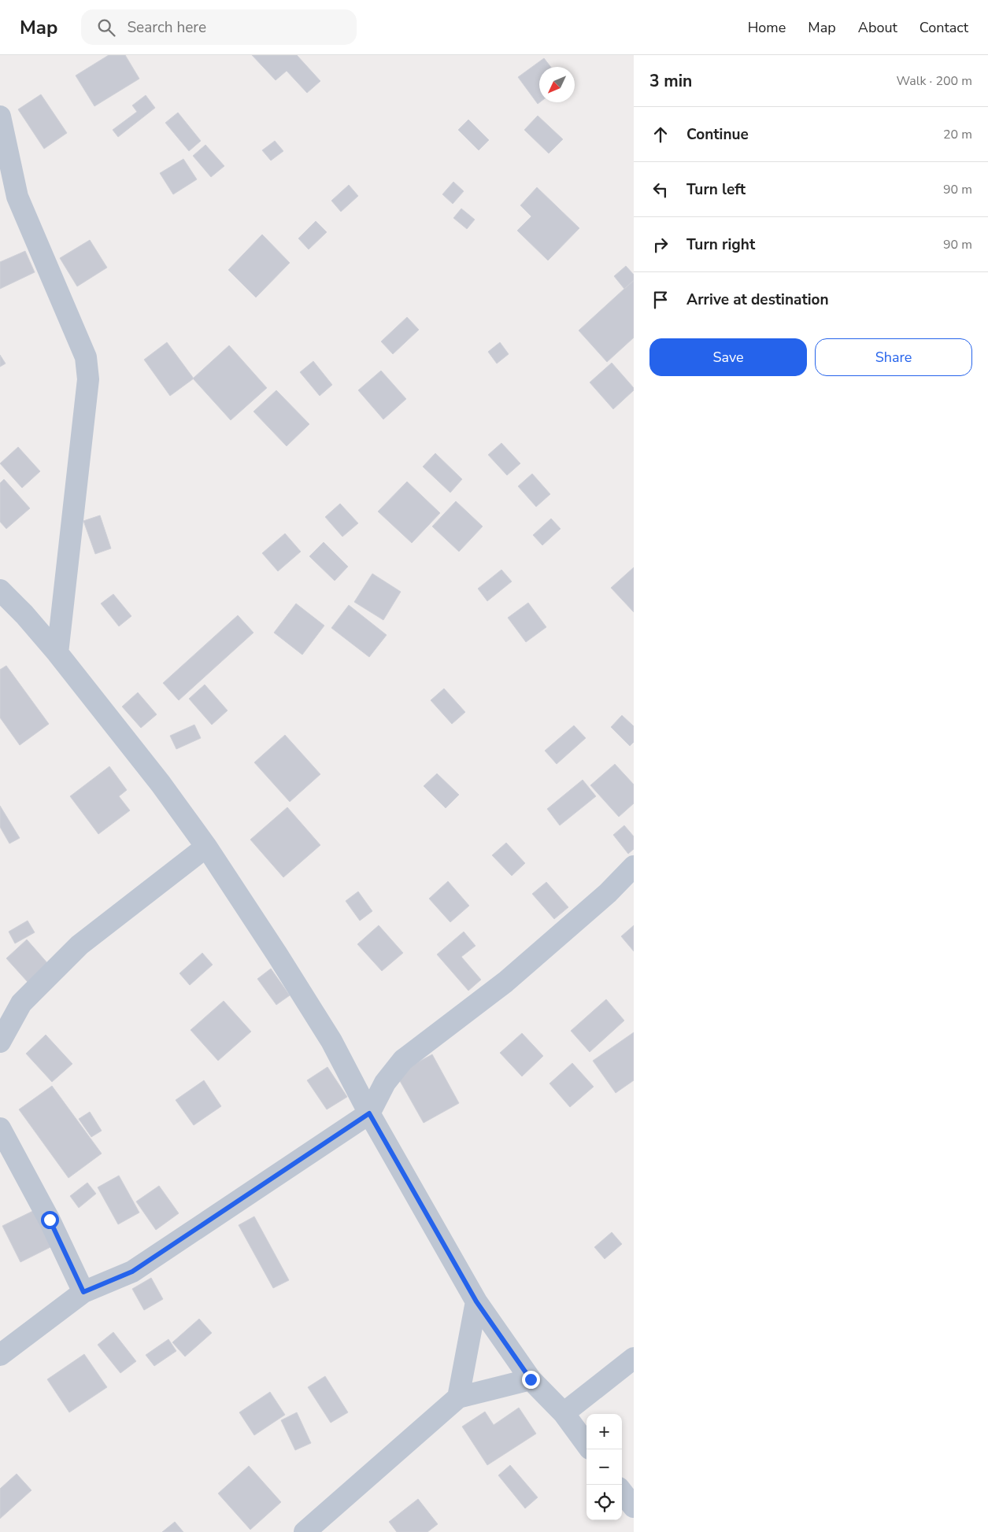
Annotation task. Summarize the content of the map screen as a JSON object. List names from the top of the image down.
{
  "north": "bottom left",
  "page": {
    "header": "Map",
    "search": "Search here",
    "nav": [
      "Home",
      "Map",
      "About",
      "Contact"
    ],
    "heading": ["3 min", "Walk · 200 m"],
    "list": [
      ["Continue", "20 m"],
      ["Turn left", "90 m"],
      ["Turn right", "90 m"],
      "Arrive at destination"
    ],
    "buttons": ["Save", "Share"],
    "map_buttons": ["+", "−"]
  }
}
